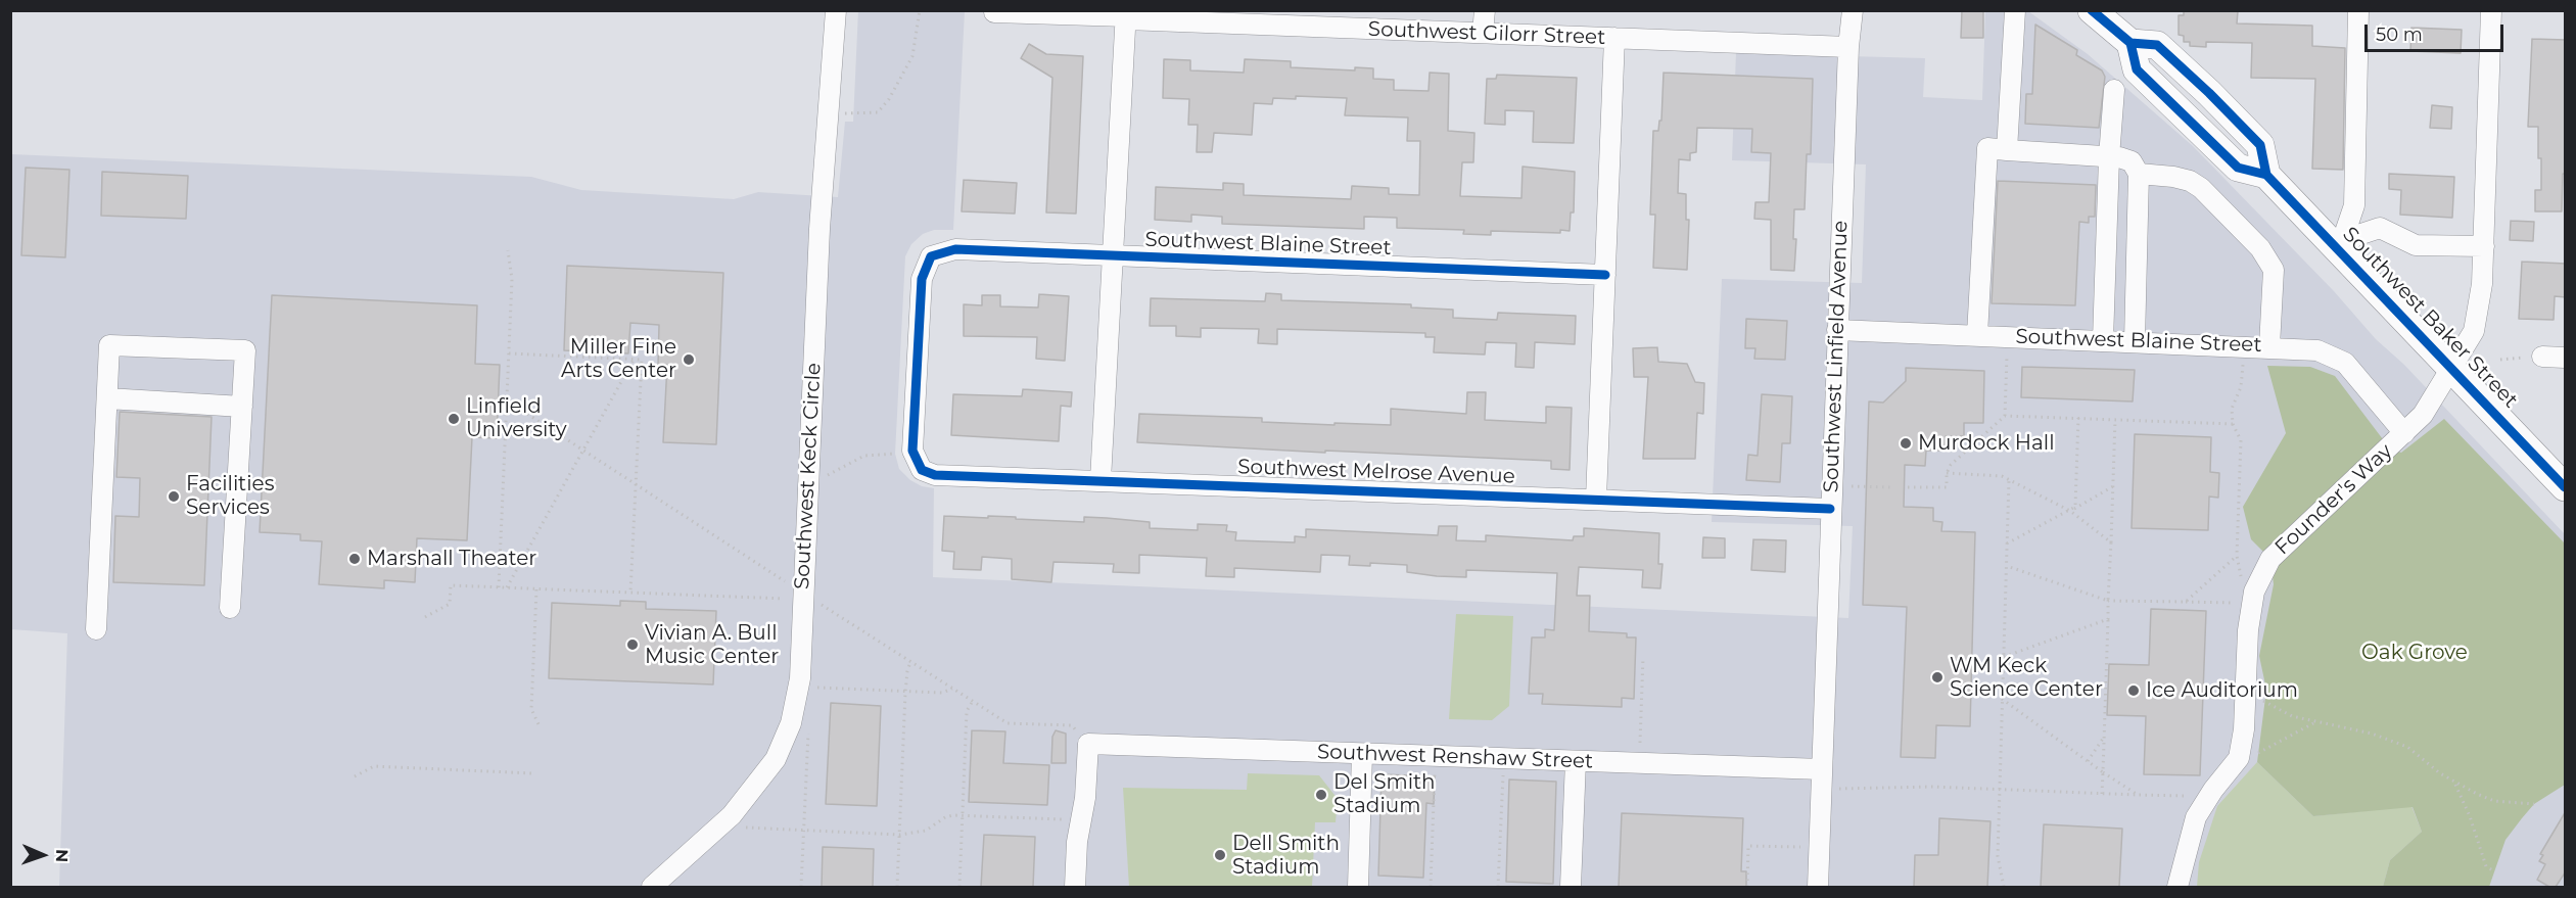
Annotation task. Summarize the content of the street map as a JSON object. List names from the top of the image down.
{
  "streets": {
    "highway": ["Southwest Baker Street"],
    "street": [
      "Southwest Gilorr Street",
      "Southwest Blaine Street",
      "Southwest Linfield Avenue",
      "Southwest Melrose Avenue",
      "Southwest Keck Circle",
      "Founder's Way",
      "Southwest Renshaw Street"
    ]
  },
  "crossings": [
    ["Southwest Gilorr Street", "Southwest Linfield Avenue"],
    ["Southwest Blaine Street", "Southwest Linfield Avenue"],
    ["Southwest Blaine Street", "Southwest Melrose Avenue"],
    ["Southwest Blaine Street", "Founder's Way"],
    ["Southwest Baker Street", "Founder's Way"],
    ["Southwest Linfield Avenue", "Southwest Melrose Avenue"],
    ["Southwest Linfield Avenue", "Southwest Renshaw Street"]
  ],
  "parks": ["Oak Grove"],
  "places": [
    "Miller Fine Arts Center",
    "Linfield University",
    "Murdock Hall",
    "Facilities Services",
    "Marshall Theater",
    "Vivian A. Bull Music Center",
    "WM Keck Science Center",
    "Ice Auditorium",
    "Del Smith Stadium",
    "Dell Smith Stadium"
  ],
  "scale_bar": "50 m",
  "north": "right"
}
